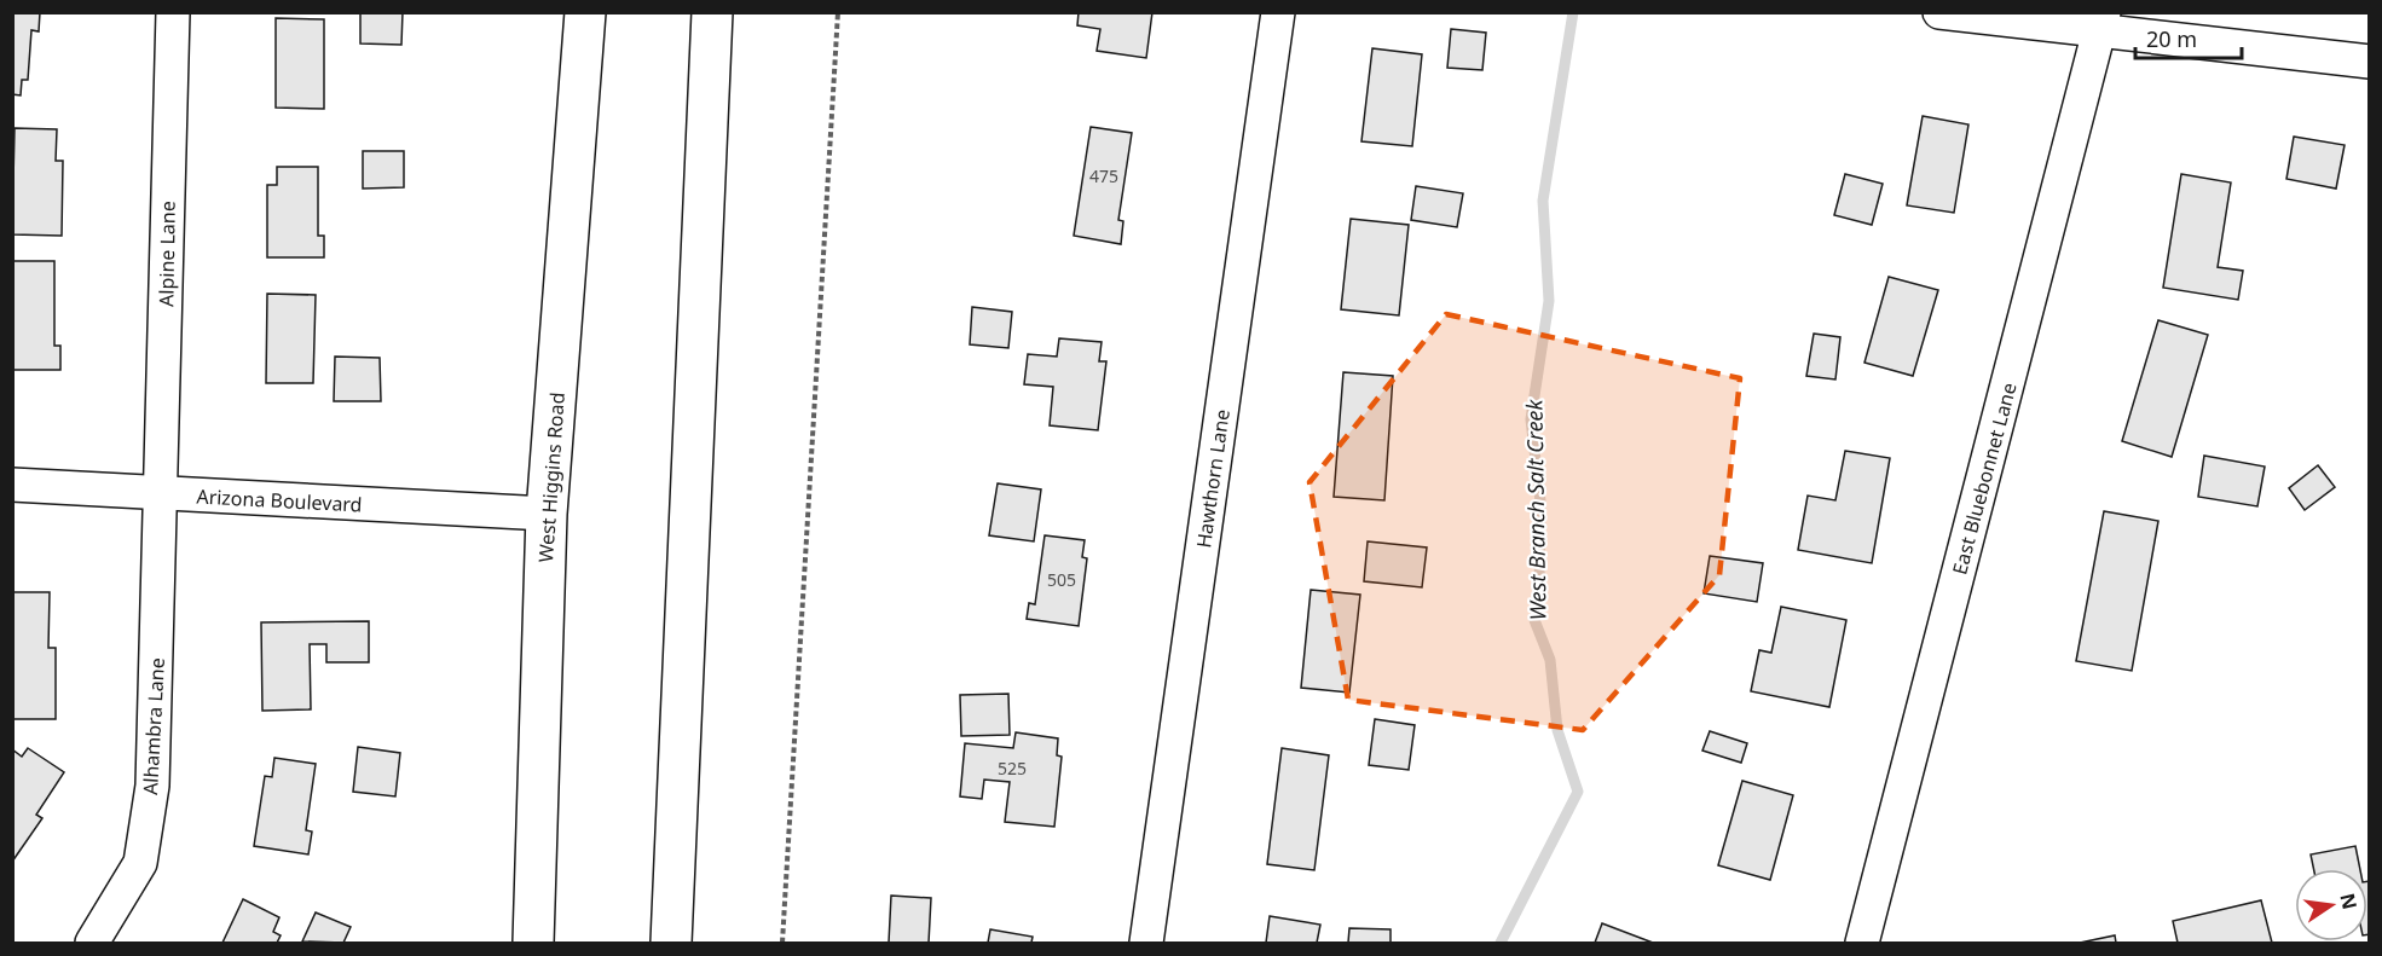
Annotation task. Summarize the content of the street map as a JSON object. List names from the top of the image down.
{
  "streets": {
    "main road": ["West Higgins Road"],
    "street": [
      "Alpine Lane",
      "Hawthorn Lane",
      "East Bluebonnet Lane",
      "Arizona Boulevard",
      "Alhambra Lane"
    ]
  },
  "crossings": [
    ["Alpine Lane", "Arizona Boulevard"],
    ["Alpine Lane", "Alhambra Lane"],
    ["West Higgins Road", "Arizona Boulevard"],
    ["Arizona Boulevard", "Alhambra Lane"]
  ],
  "water": ["West Branch Salt Creek"],
  "house_numbers": ["475", "505", "525"],
  "scale_bar": "20 m",
  "north": "right"
}
